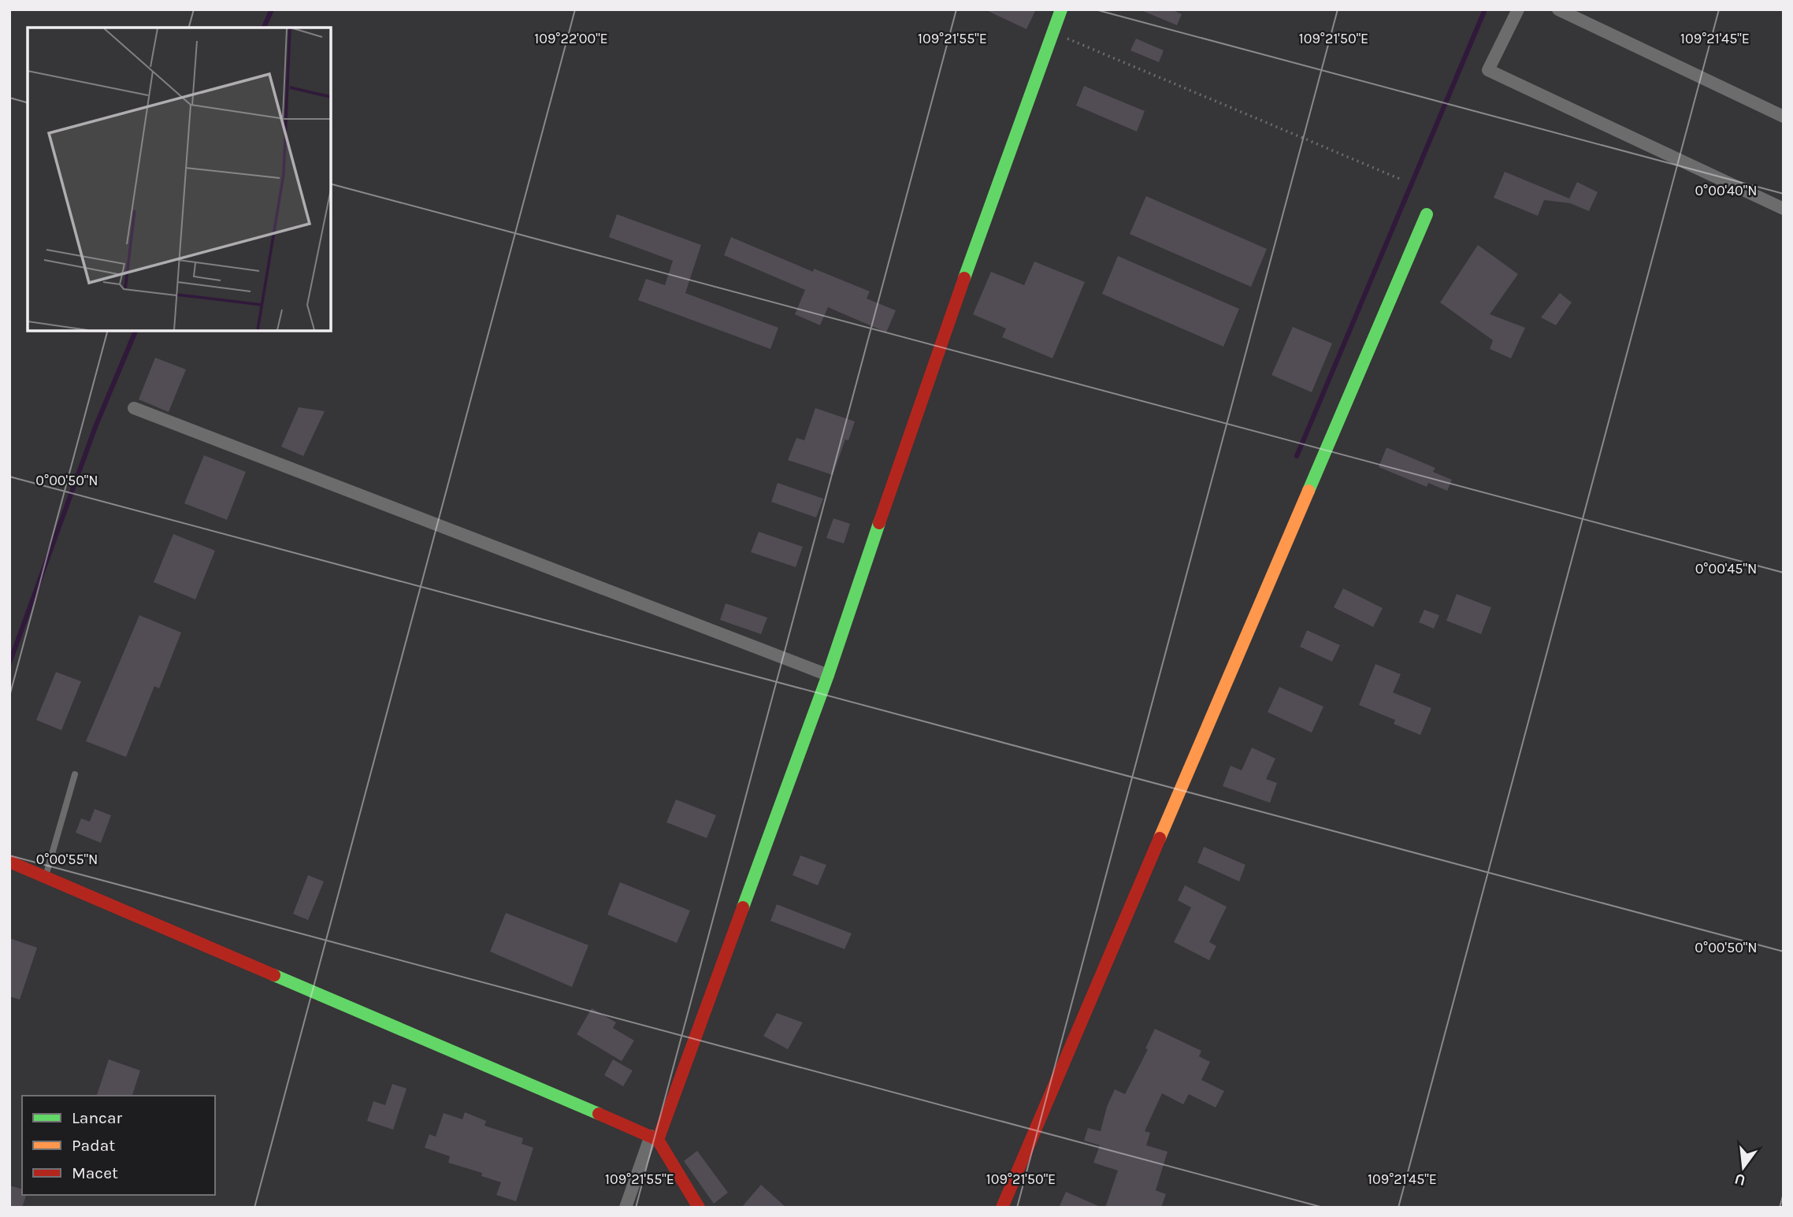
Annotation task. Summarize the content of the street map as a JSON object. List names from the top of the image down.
{
  "legend": ["Lancar", "Padat", "Macet"],
  "north": "bottom",
  "coordinates": [
    "109°22'00\"E",
    "109°21'55\"E",
    "109°21'50\"E",
    "109°21'45\"E",
    "0°00'40\"N",
    "0°00'50\"N",
    "0°00'45\"N",
    "0°00'55\"N"
  ]
}
